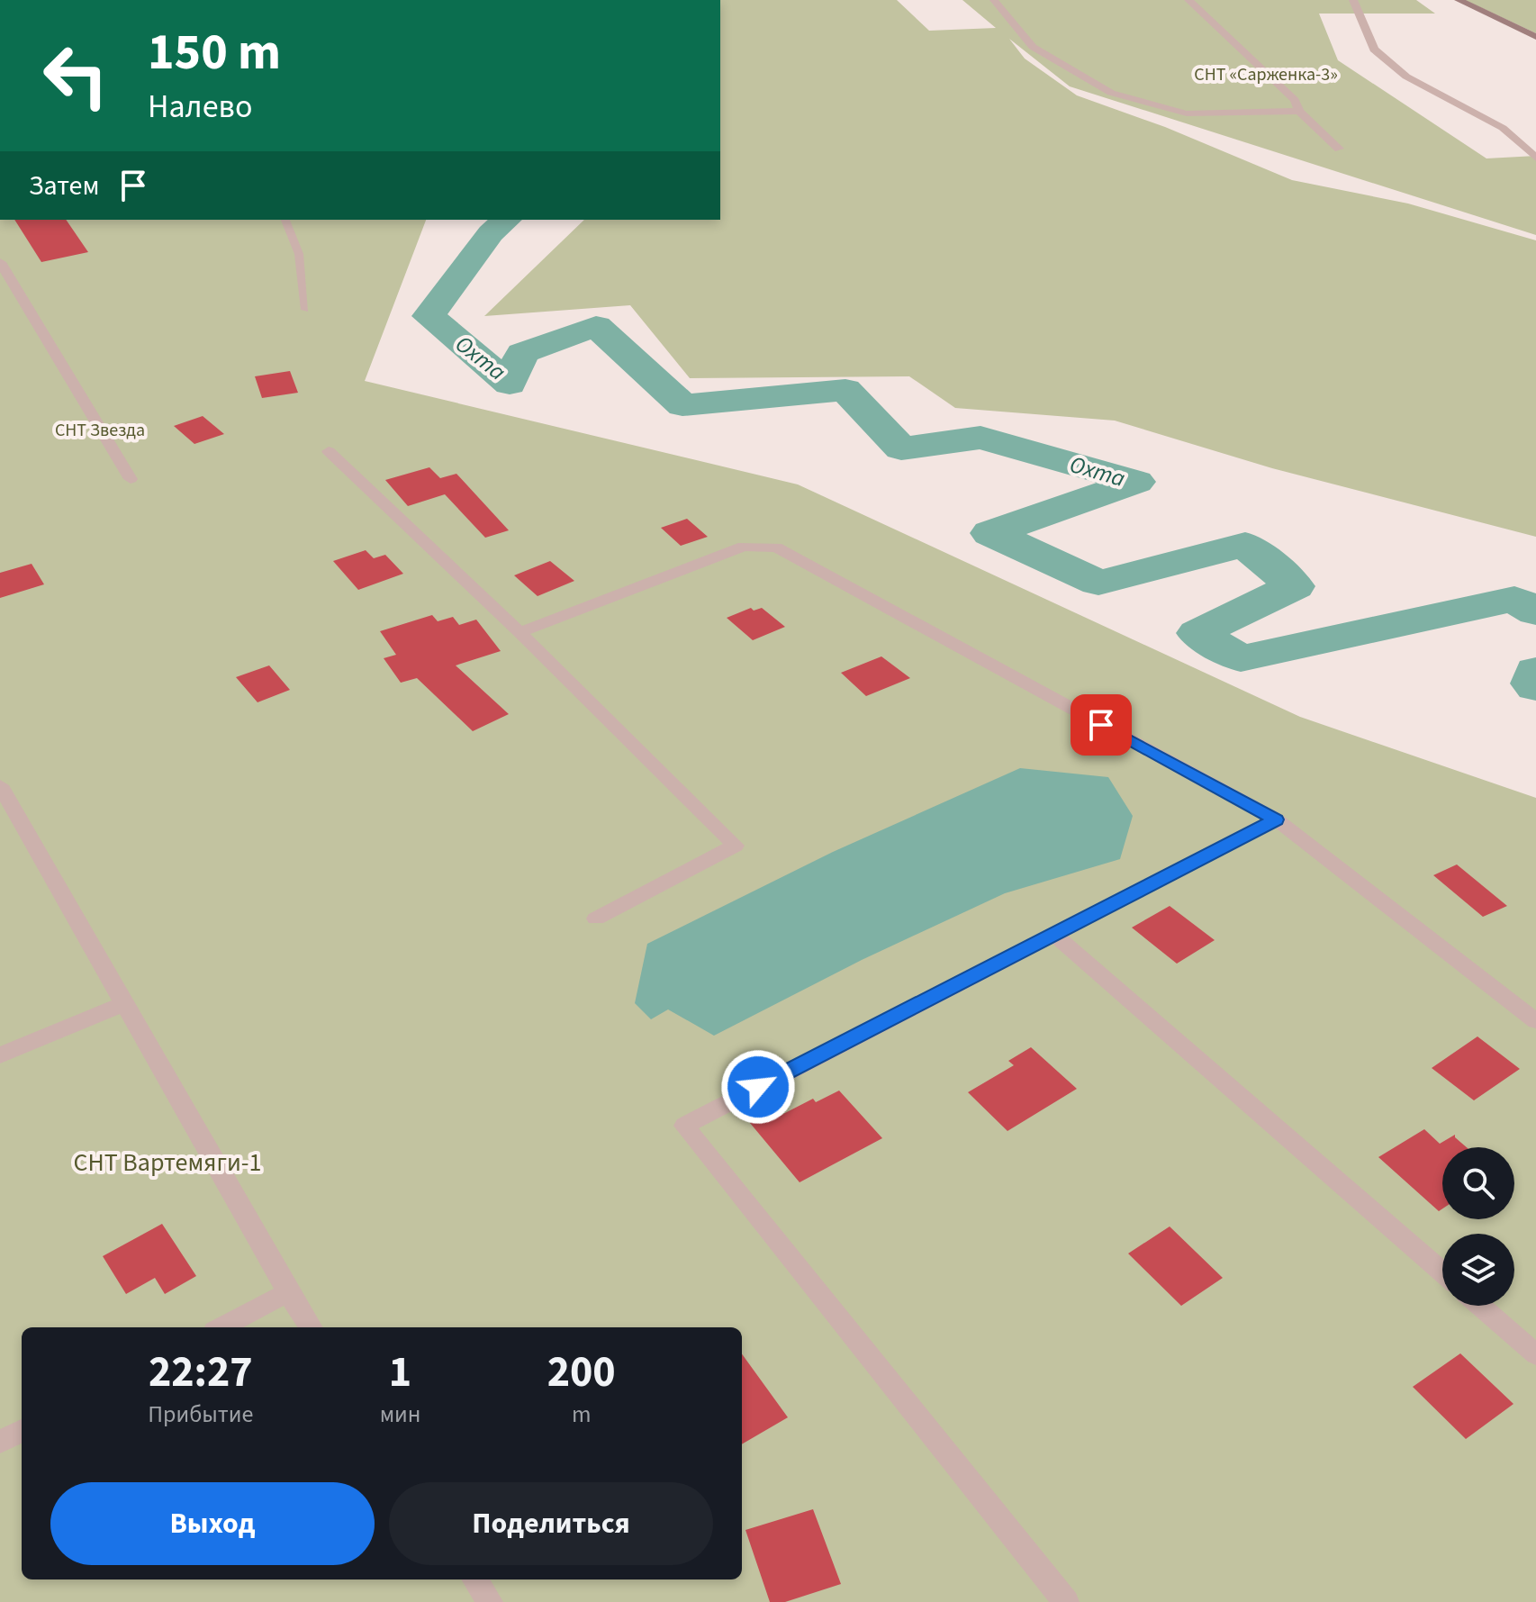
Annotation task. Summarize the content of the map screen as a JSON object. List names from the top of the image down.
{
  "water": ["Охта"],
  "parks": ["СНТ «Сарженка-3»", "СНТ Звезда", "СНТ Вартемяги-1"],
  "page": {
    "turn": ["150 m", "Налево"],
    "then": "Затем",
    "eta": [
      "22:27",
      "Прибытие",
      "1",
      "мин",
      "200",
      "m"
    ],
    "buttons": ["Выход", "Поделиться"]
  }
}
